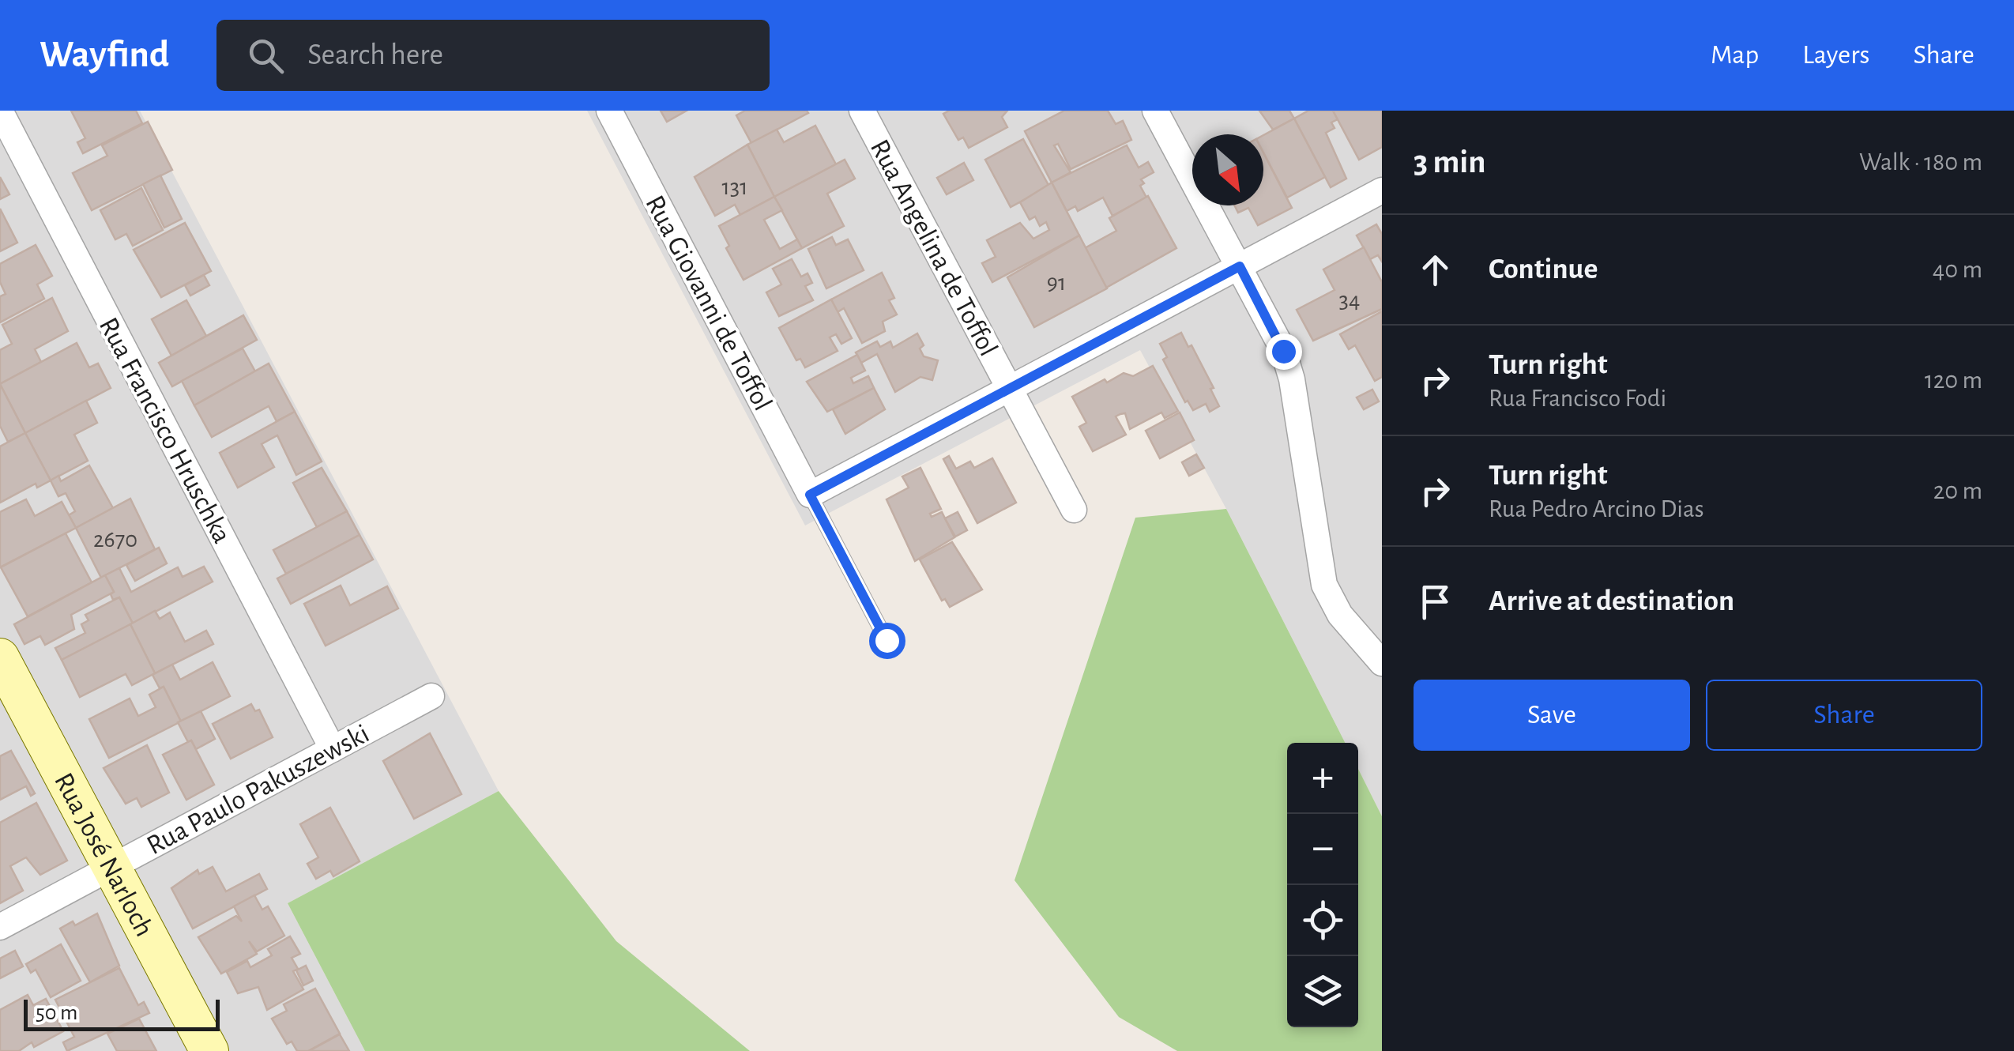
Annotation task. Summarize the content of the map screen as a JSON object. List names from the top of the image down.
{
  "streets": {
    "main road": ["Rua José Narloch"],
    "street": [
      "Rua Angelina de Toffol",
      "Rua Giovanni de Toffol",
      "Rua Francisco Hruschka",
      "Rua Paulo Pakuszewski"
    ]
  },
  "crossings": [
    ["Rua Francisco Hruschka", "Rua Paulo Pakuszewski"],
    ["Rua Paulo Pakuszewski", "Rua José Narloch"]
  ],
  "house_numbers": [
    "131",
    "91",
    "34",
    "2670"
  ],
  "scale_bar": "50 m",
  "north": "bottom right",
  "page": {
    "header": "Wayfind",
    "search": "Search here",
    "nav": ["Map", "Layers", "Share"],
    "heading": ["3 min", "Walk · 180 m"],
    "list": [
      ["Continue", "40 m"],
      ["Turn right", "Rua Francisco Fodi", "120 m"],
      ["Turn right", "Rua Pedro Arcino Dias", "20 m"],
      "Arrive at destination"
    ],
    "buttons": ["Save", "Share"],
    "map_buttons": ["+", "−"],
    "scale": "50 m"
  }
}
